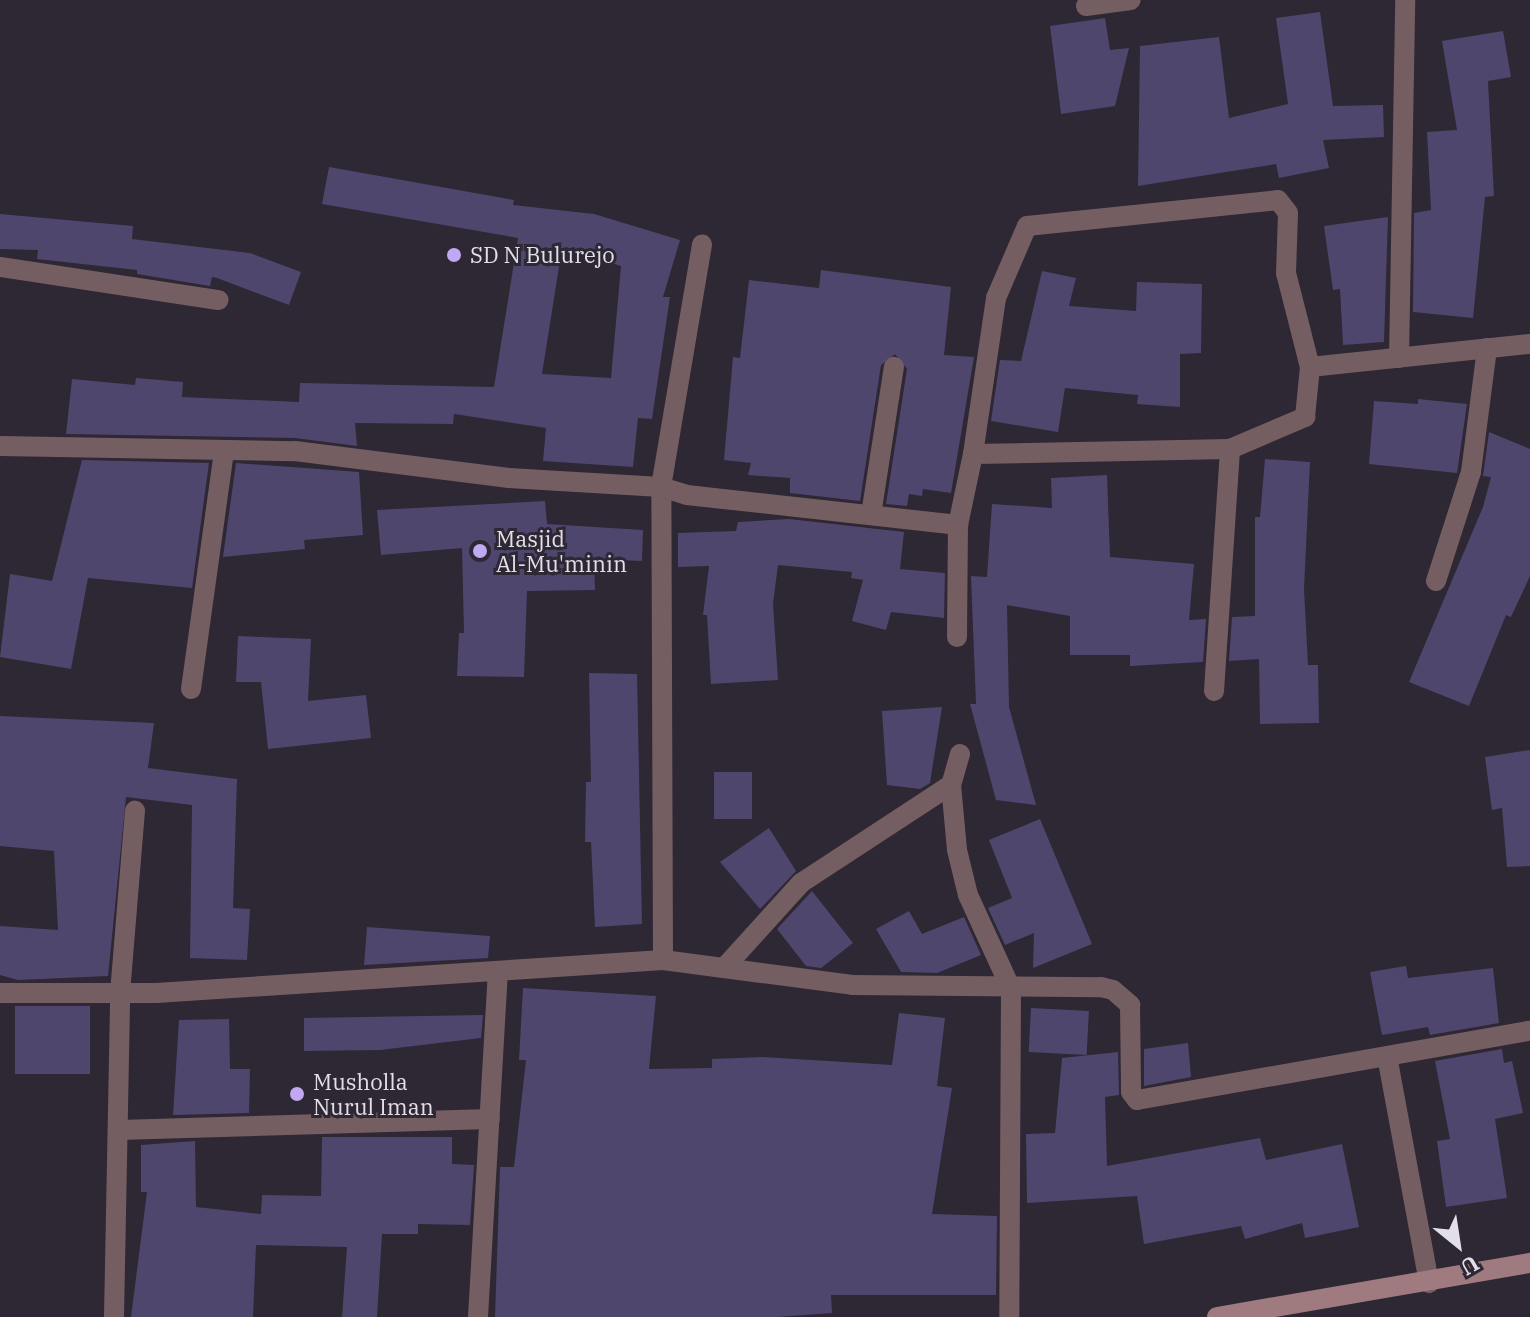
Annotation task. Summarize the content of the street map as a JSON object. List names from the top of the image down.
{
  "places": ["SD N Bulurejo", "Masjid Al-Mu'minin", "Musholla Nurul Iman"],
  "north": "bottom right"
}
